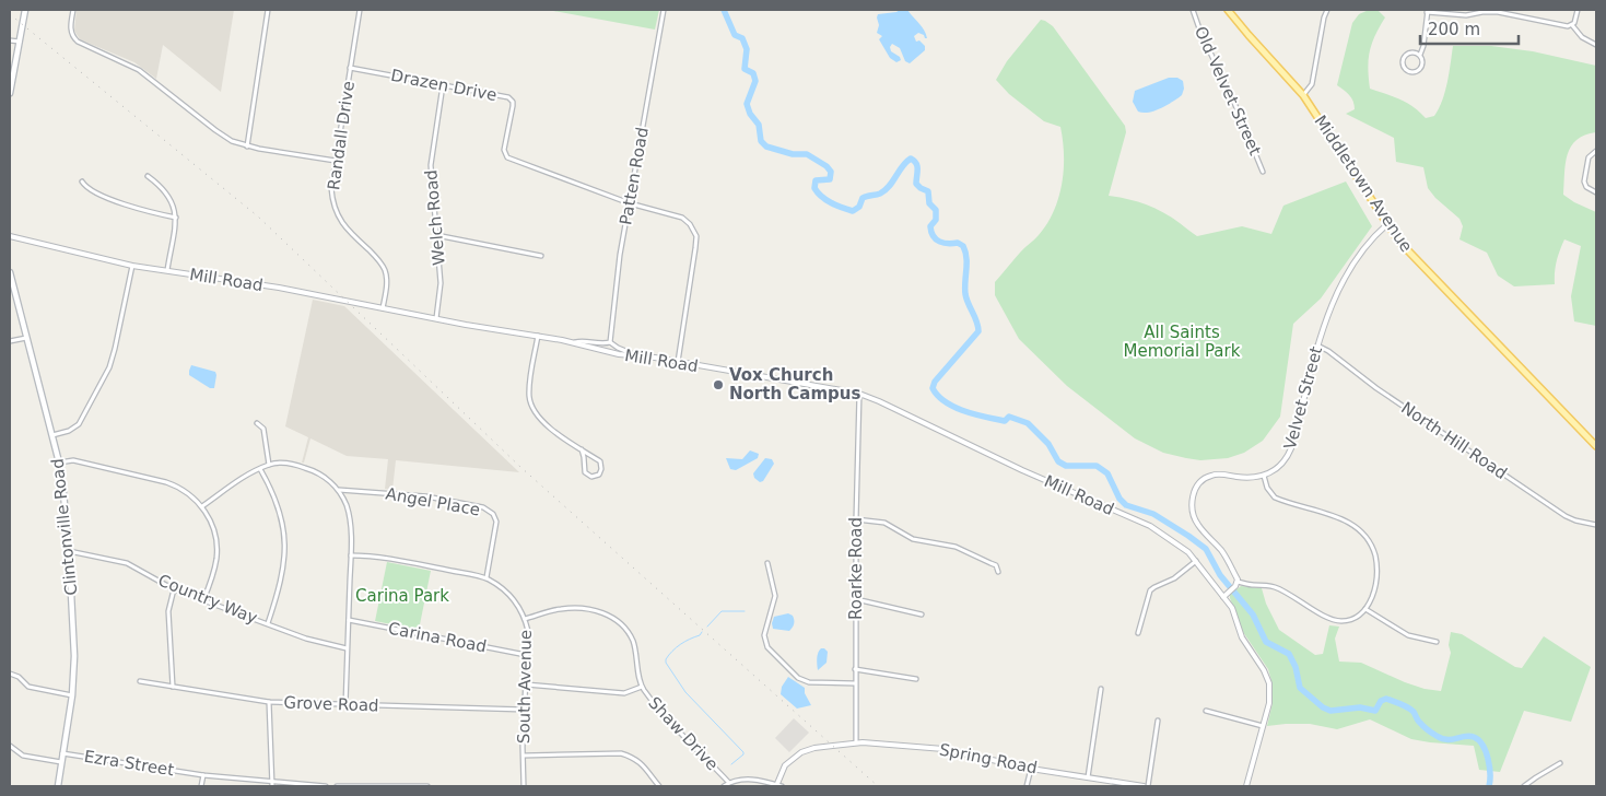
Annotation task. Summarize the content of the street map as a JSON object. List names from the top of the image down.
{
  "streets": {
    "main road": ["Middletown Avenue", "Clintonville Road"],
    "street": [
      "Drazen Drive",
      "Old Velvet Street",
      "Randall Drive",
      "Patten Road",
      "Welch Road",
      "Mill Road",
      "Velvet Street",
      "North Hill Road",
      "Angel Place",
      "Roarke Road",
      "Country Way",
      "Carina Road",
      "South Avenue",
      "Grove Road",
      "Shaw Drive",
      "Spring Road",
      "Ezra Street"
    ]
  },
  "crossings": [
    ["Drazen Drive", "Randall Drive"],
    ["Drazen Drive", "Patten Road"],
    ["Drazen Drive", "Welch Road"],
    ["Randall Drive", "Mill Road"],
    ["Middletown Avenue", "Velvet Street"],
    ["Welch Road", "Mill Road"],
    ["Mill Road", "Roarke Road"],
    ["Velvet Street", "North Hill Road"],
    ["Angel Place", "South Avenue"],
    ["Clintonville Road", "Country Way"],
    ["Clintonville Road", "Ezra Street"],
    ["Roarke Road", "Spring Road"],
    ["Carina Road", "South Avenue"],
    ["South Avenue", "Grove Road"],
    ["South Avenue", "Shaw Drive"]
  ],
  "parks": ["All Saints Memorial Park", "Carina Park"],
  "places": ["Vox Church North Campus"],
  "scale_bar": "200 m"
}
